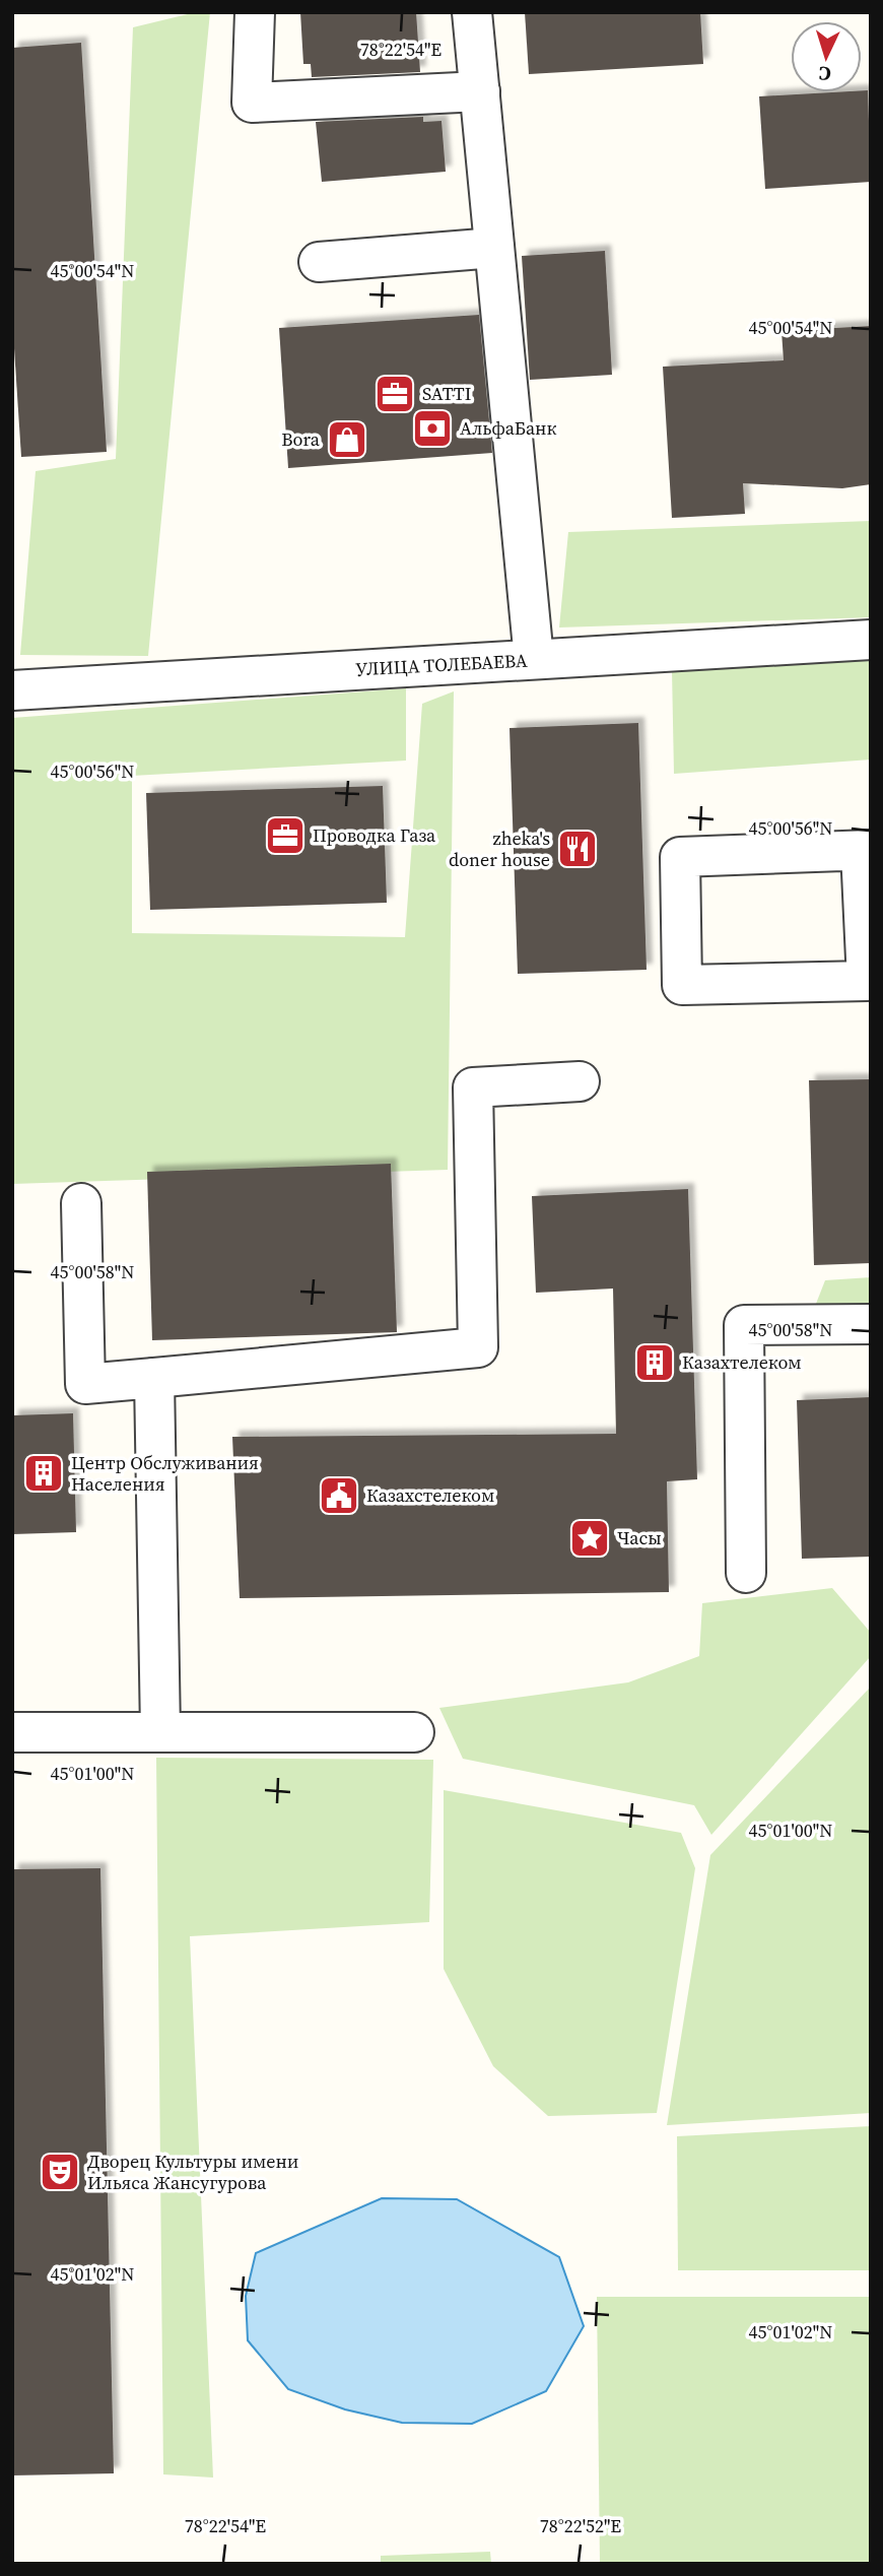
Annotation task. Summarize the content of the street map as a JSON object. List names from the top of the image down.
{
  "streets": {
    "street": ["УЛИЦА ТОЛЕБАЕВА"]
  },
  "places": {
    "office": ["SATTI", "Проводка Газа"],
    "bank": ["АльфаБанк"],
    "shop": ["Bora"],
    "restaurant": ["zheka's doner house"],
    "building": ["Казахтелеком", "Центр Обслуживания Населения"],
    "public building": ["Казахстелеком"],
    "place": ["Часы"],
    "theatre": ["Дворец Культуры имени Ильяса Жансугурова"]
  },
  "north": "bottom",
  "coordinates": [
    "78°22'54\"E",
    "45°00'54\"N",
    "45°00'56\"N",
    "45°00'58\"N",
    "45°01'00\"N",
    "45°01'02\"N",
    "78°22'52\"E"
  ]
}
